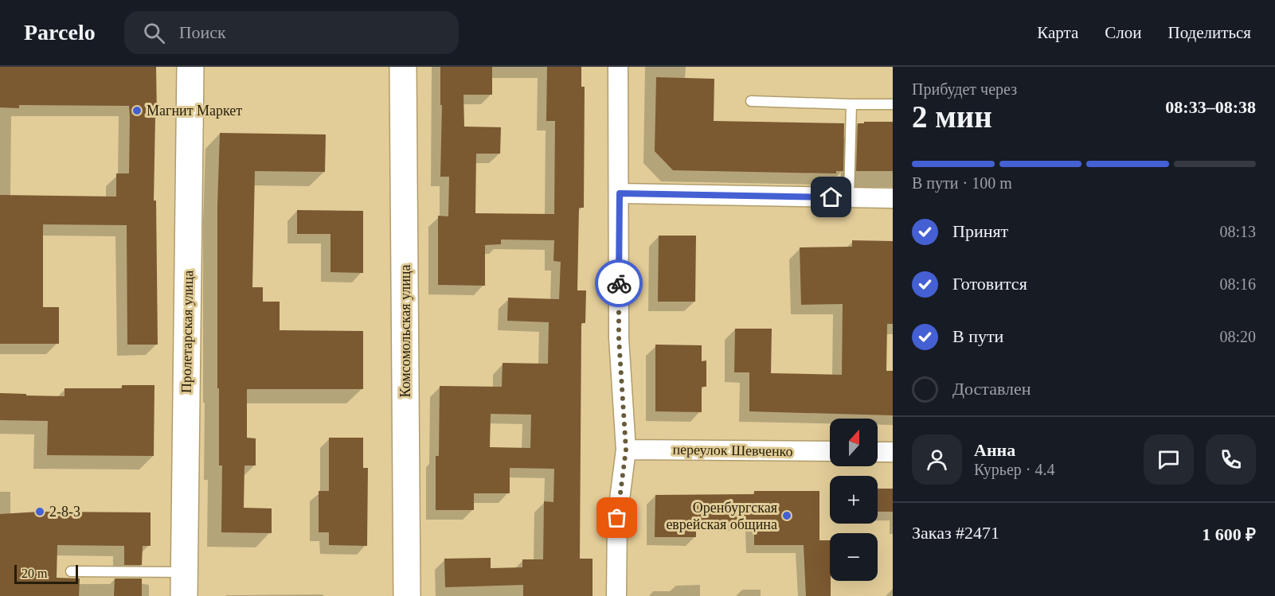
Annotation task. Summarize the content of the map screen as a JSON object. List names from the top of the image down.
{
  "streets": {
    "main road": ["Комсомольская улица", "Пролетарская улица"],
    "street": ["переулок Шевченко"]
  },
  "places": ["Магнит Маркет", "2-8-3", "Оренбургская еврейская община"],
  "scale_bar": "20 m",
  "north": "top",
  "page": {
    "header": "Parcelo",
    "search": "Поиск",
    "nav": ["Карта", "Слои", "Поделиться"],
    "heading": ["2 мин", "Прибудет через", "08:33–08:38"],
    "panel": [
      "Анна",
      "Курьер · 4.4",
      "Заказ #2471",
      "1 600 ₽"
    ],
    "bar": "В пути · 100 m",
    "list": [
      ["Принят", "08:13"],
      ["Готовится", "08:16"],
      ["В пути", "08:20"],
      "Доставлен"
    ],
    "map_buttons": ["+", "−"],
    "scale": "20 m"
  }
}
